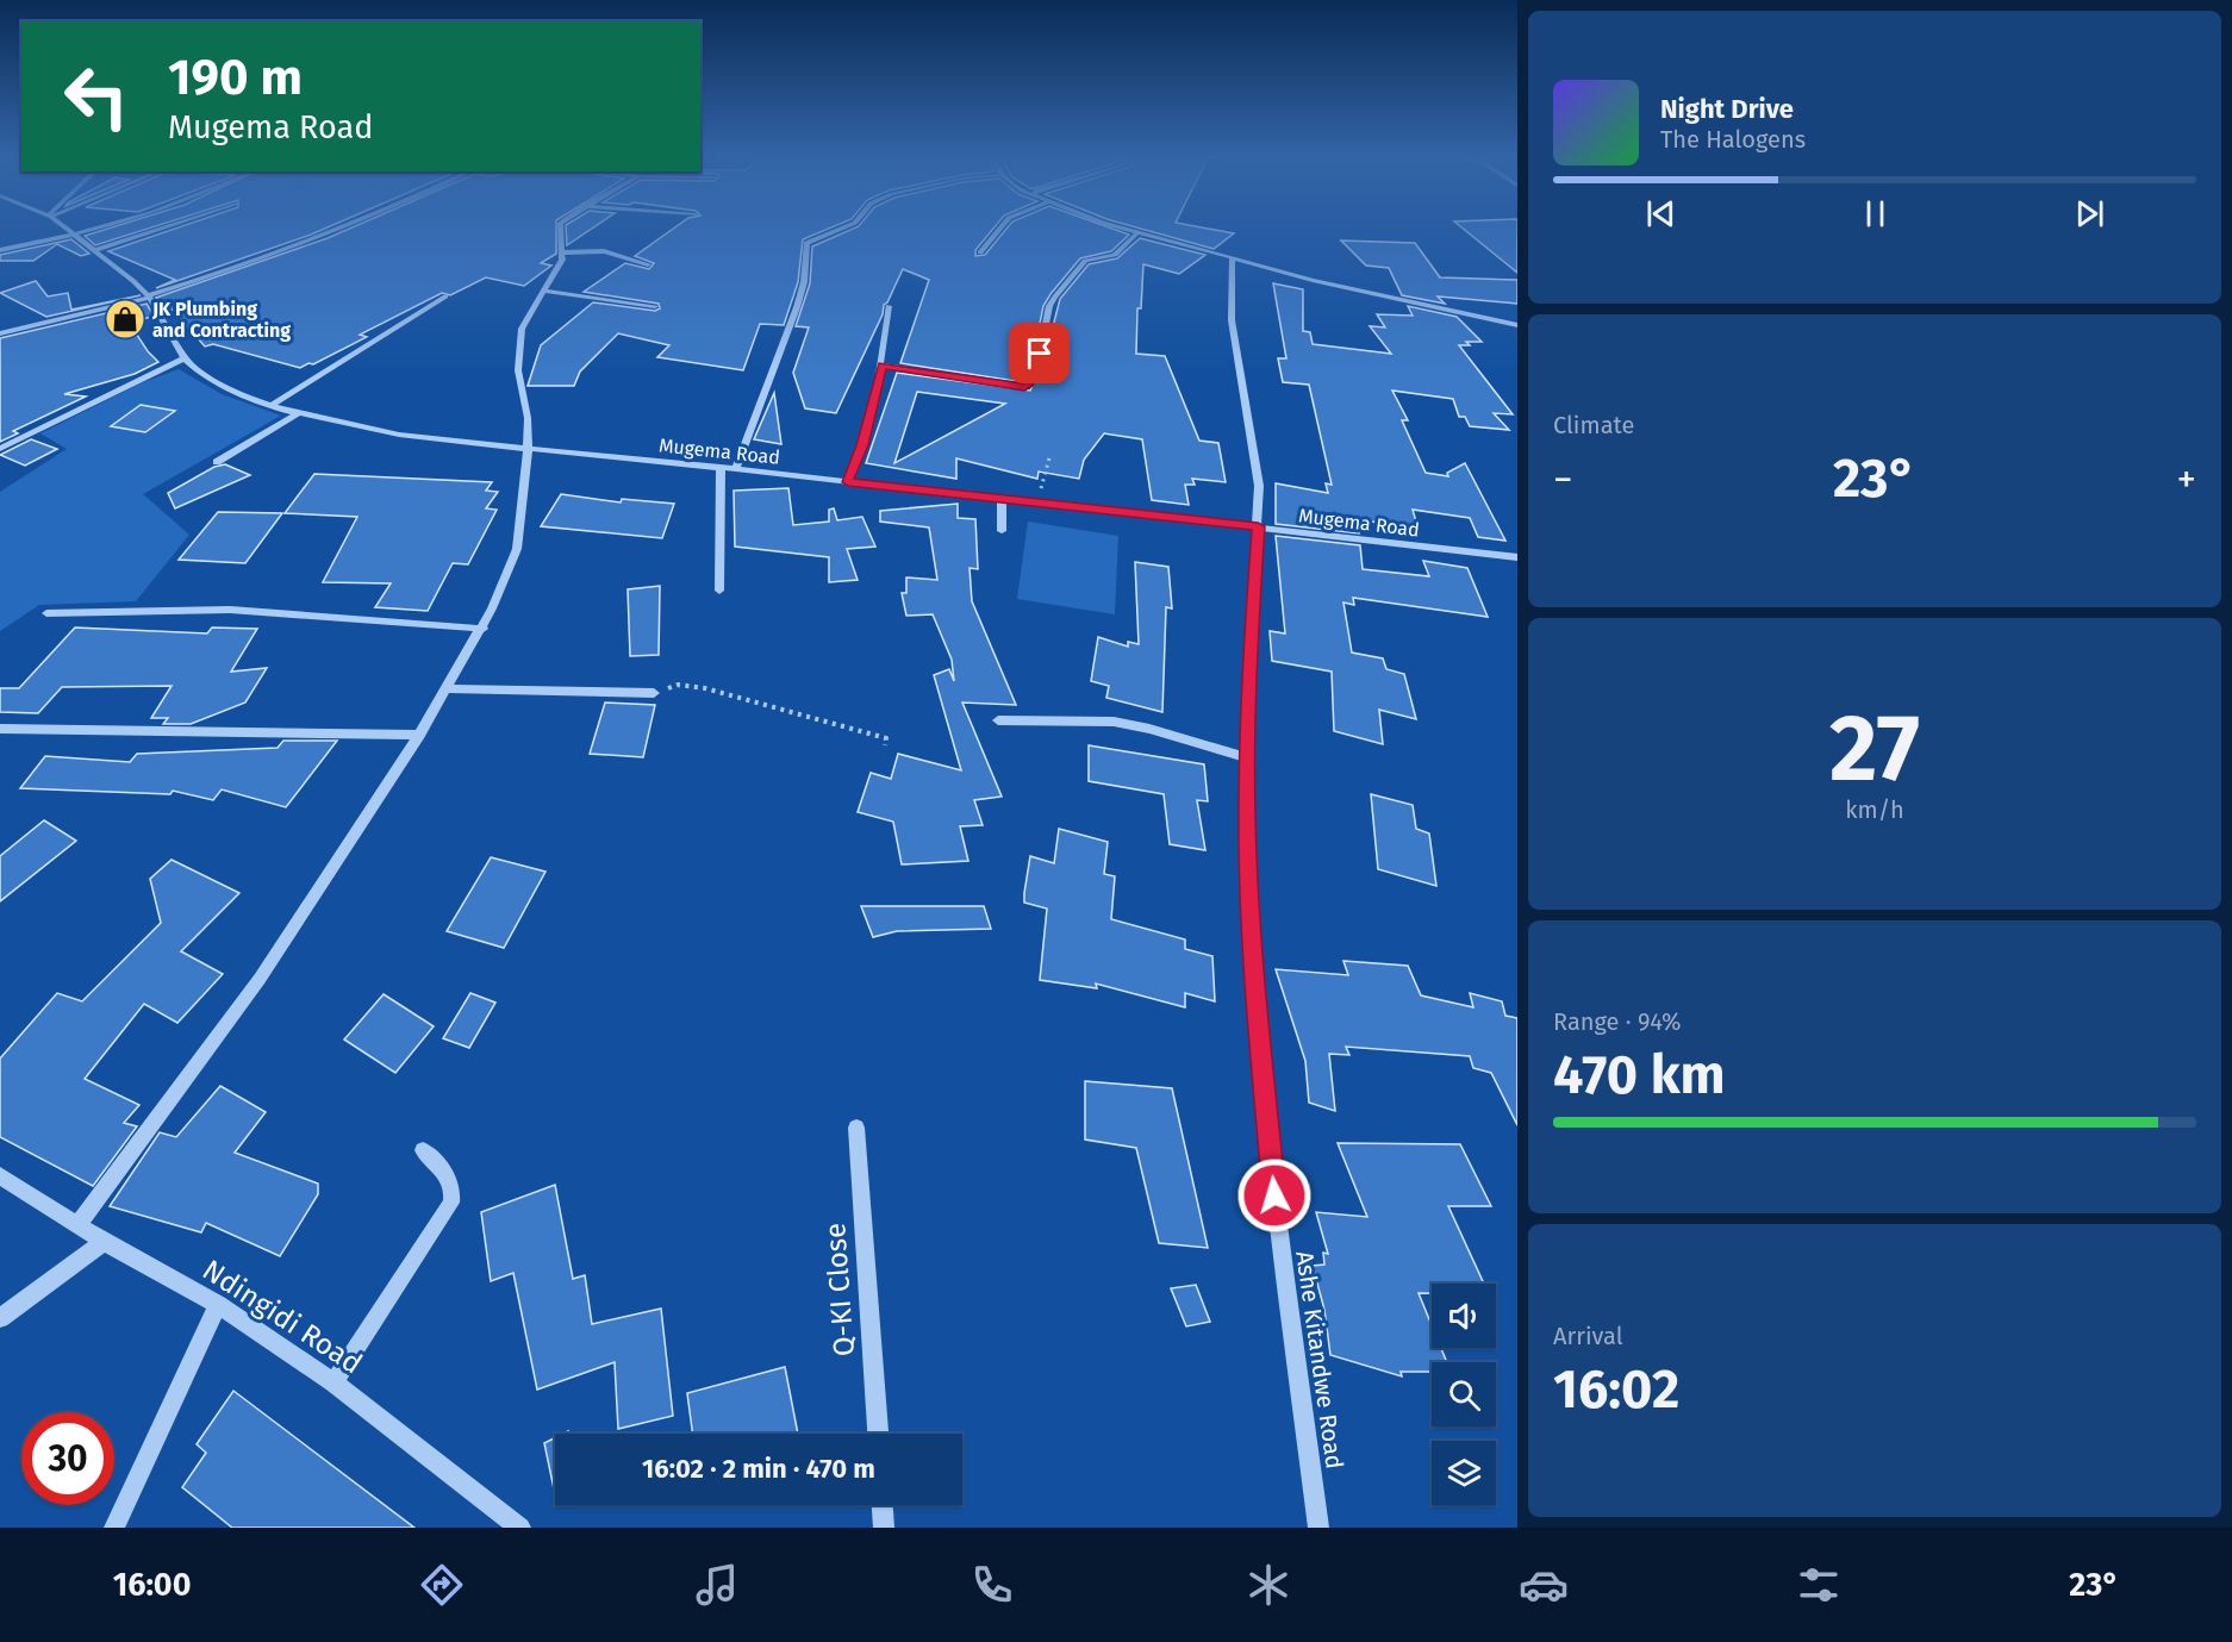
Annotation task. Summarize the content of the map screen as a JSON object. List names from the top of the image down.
{
  "streets": {
    "street": [
      "Mugema Road",
      "Q-KI Close",
      "Ndingidi Road",
      "Ashe Kitandwe Road"
    ]
  },
  "crossings": [
    ["Mugema Road", "Ashe Kitandwe Road"]
  ],
  "places": {
    "shop": ["JK Plumbing and Contracting"]
  },
  "page": {
    "turn": ["190 m", "Mugema Road"],
    "song": ["Night Drive", "The Halogens"],
    "tile": [
      "Climate",
      ["27", "km/h"],
      ["Range · 94%", "470 km"],
      ["Arrival", "16:02"]
    ],
    "heat": ["−", "23°", "+"],
    "limit": "30",
    "trip": "16:02 · 2 min · 470 m",
    "tabs": ["16:00", "23°"]
  }
}
